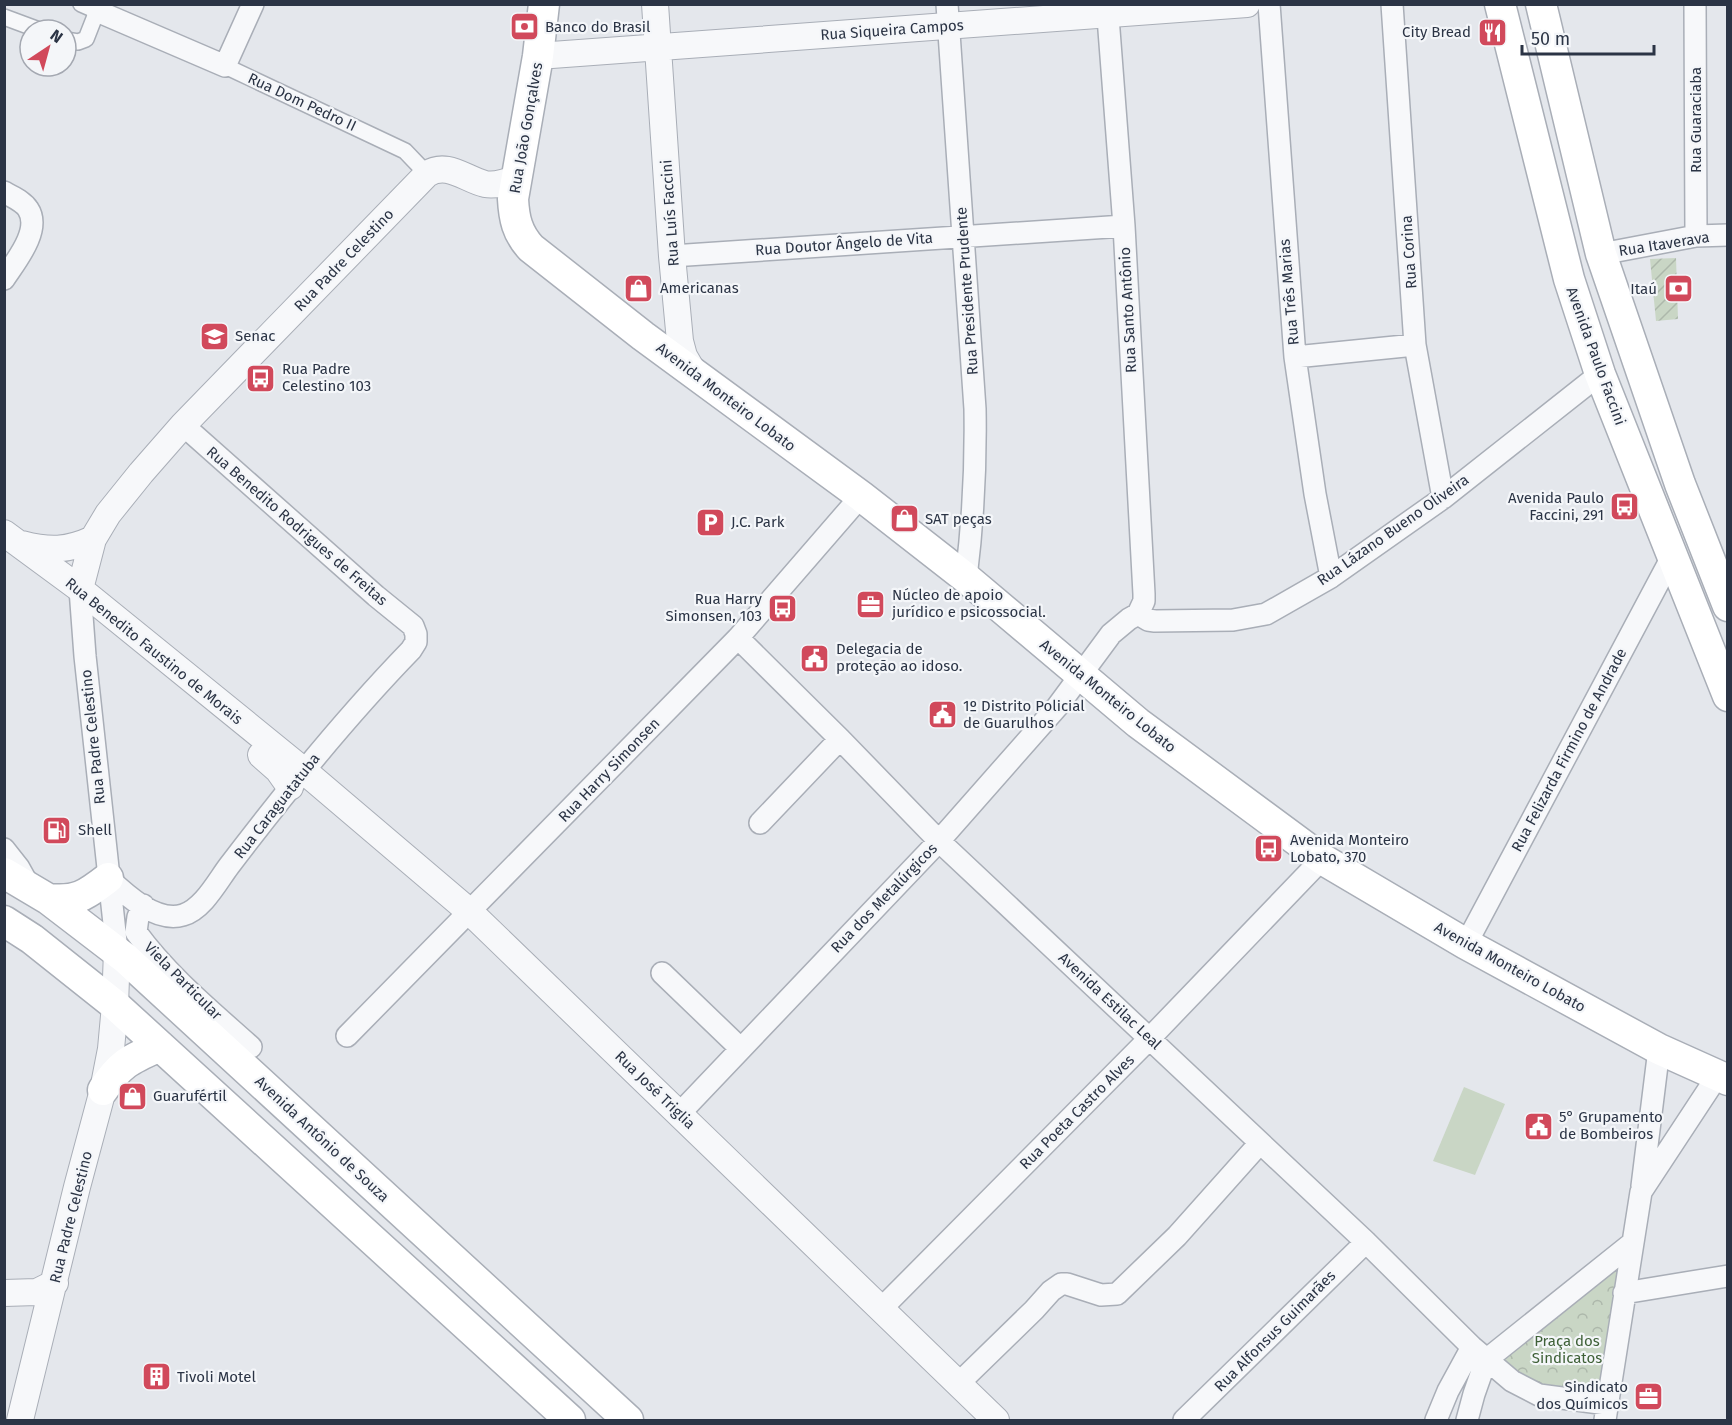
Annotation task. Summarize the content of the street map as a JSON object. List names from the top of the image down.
{
  "streets": {
    "main road": [
      "Rua João Gonçalves",
      "Avenida Paulo Faccini",
      "Avenida Monteiro Lobato",
      "Avenida Antônio de Souza"
    ],
    "street": [
      "Rua Siqueira Campos",
      "Rua Dom Pedro II",
      "Rua Guaraciaba",
      "Rua Luís Faccini",
      "Rua Doutor Ângelo de Vita",
      "Rua Itaverava",
      "Rua Corina",
      "Rua Padre Celestino",
      "Rua Presidente Prudente",
      "Rua Três Marias",
      "Rua Santo Antônio",
      "Rua Benedito Rodrigues de Freitas",
      "Rua Lázano Bueno Oliveira",
      "Rua Benedito Faustino de Morais",
      "Rua Felizarda Firmino de Andrade",
      "Rua Harry Simonsen",
      "Rua Caraguatatuba",
      "Rua dos Metalúrgicos",
      "Viela Particular",
      "Avenida Estilac Leal",
      "Rua José Triglia",
      "Rua Poeta Castro Alves",
      "Rua Alfonsus Guimarães"
    ]
  },
  "crossings": [
    ["Rua Siqueira Campos", "Rua João Gonçalves"],
    ["Rua Siqueira Campos", "Rua Luís Faccini"],
    ["Rua Siqueira Campos", "Rua Presidente Prudente"],
    ["Rua Siqueira Campos", "Rua Santo Antônio"],
    ["Rua Dom Pedro II", "Rua Padre Celestino"],
    ["Rua Guaraciaba", "Rua Itaverava"],
    ["Rua João Gonçalves", "Avenida Monteiro Lobato"],
    ["Rua Luís Faccini", "Rua Doutor Ângelo de Vita"],
    ["Rua Luís Faccini", "Avenida Monteiro Lobato"],
    ["Rua Doutor Ângelo de Vita", "Rua Presidente Prudente"],
    ["Rua Doutor Ângelo de Vita", "Rua Santo Antônio"],
    ["Rua Corina", "Rua Lázano Bueno Oliveira"],
    ["Rua Padre Celestino", "Rua Benedito Rodrigues de Freitas"],
    ["Rua Padre Celestino", "Rua Benedito Faustino de Morais"],
    ["Rua Padre Celestino", "Rua Caraguatatuba"],
    ["Rua Padre Celestino", "Avenida Antônio de Souza"],
    ["Rua Presidente Prudente", "Avenida Monteiro Lobato"],
    ["Rua Três Marias", "Rua Lázano Bueno Oliveira"],
    ["Rua Santo Antônio", "Rua Lázano Bueno Oliveira"],
    ["Avenida Paulo Faccini", "Rua Lázano Bueno Oliveira"],
    ["Avenida Paulo Faccini", "Rua Felizarda Firmino de Andrade"],
    ["Avenida Monteiro Lobato", "Rua Felizarda Firmino de Andrade"],
    ["Avenida Monteiro Lobato", "Rua Harry Simonsen"],
    ["Avenida Monteiro Lobato", "Rua dos Metalúrgicos"],
    ["Avenida Monteiro Lobato", "Rua Poeta Castro Alves"],
    ["Rua Benedito Rodrigues de Freitas", "Rua Caraguatatuba"],
    ["Rua Benedito Faustino de Morais", "Rua Caraguatatuba"],
    ["Rua Benedito Faustino de Morais", "Rua José Triglia"],
    ["Rua Harry Simonsen", "Avenida Estilac Leal"],
    ["Rua Harry Simonsen", "Rua José Triglia"],
    ["Rua Caraguatatuba", "Viela Particular"],
    ["Rua Caraguatatuba", "Rua José Triglia"],
    ["Rua dos Metalúrgicos", "Avenida Estilac Leal"],
    ["Rua dos Metalúrgicos", "Rua José Triglia"],
    ["Avenida Estilac Leal", "Rua Poeta Castro Alves"],
    ["Avenida Estilac Leal", "Rua Alfonsus Guimarães"],
    ["Rua José Triglia", "Rua Poeta Castro Alves"]
  ],
  "parks": ["Praça dos Sindicatos"],
  "places": {
    "bank": ["Banco do Brasil", "Itaú"],
    "restaurant": ["City Bread"],
    "shop": ["Americanas", "SAT peças", "Guarufértil"],
    "school or university": ["Senac"],
    "bus stop": [
      "Rua Padre Celestino 103",
      "Avenida Paulo Faccini, 291",
      "Rua Harry Simonsen, 103",
      "Avenida Monteiro Lobato, 370"
    ],
    "parking": ["J.C. Park"],
    "office": ["Núcleo de apoio jurídico e psicossocial.", "Sindicato dos Químicos"],
    "public building": ["Delegacia de proteção ao idoso.", "1º Distrito Policial de Guarulhos", "5° Grupamento de Bombeiros"],
    "fuel station": ["Shell"],
    "building": ["Tivoli Motel"]
  },
  "scale_bar": "50 m",
  "north": "top right"
}
